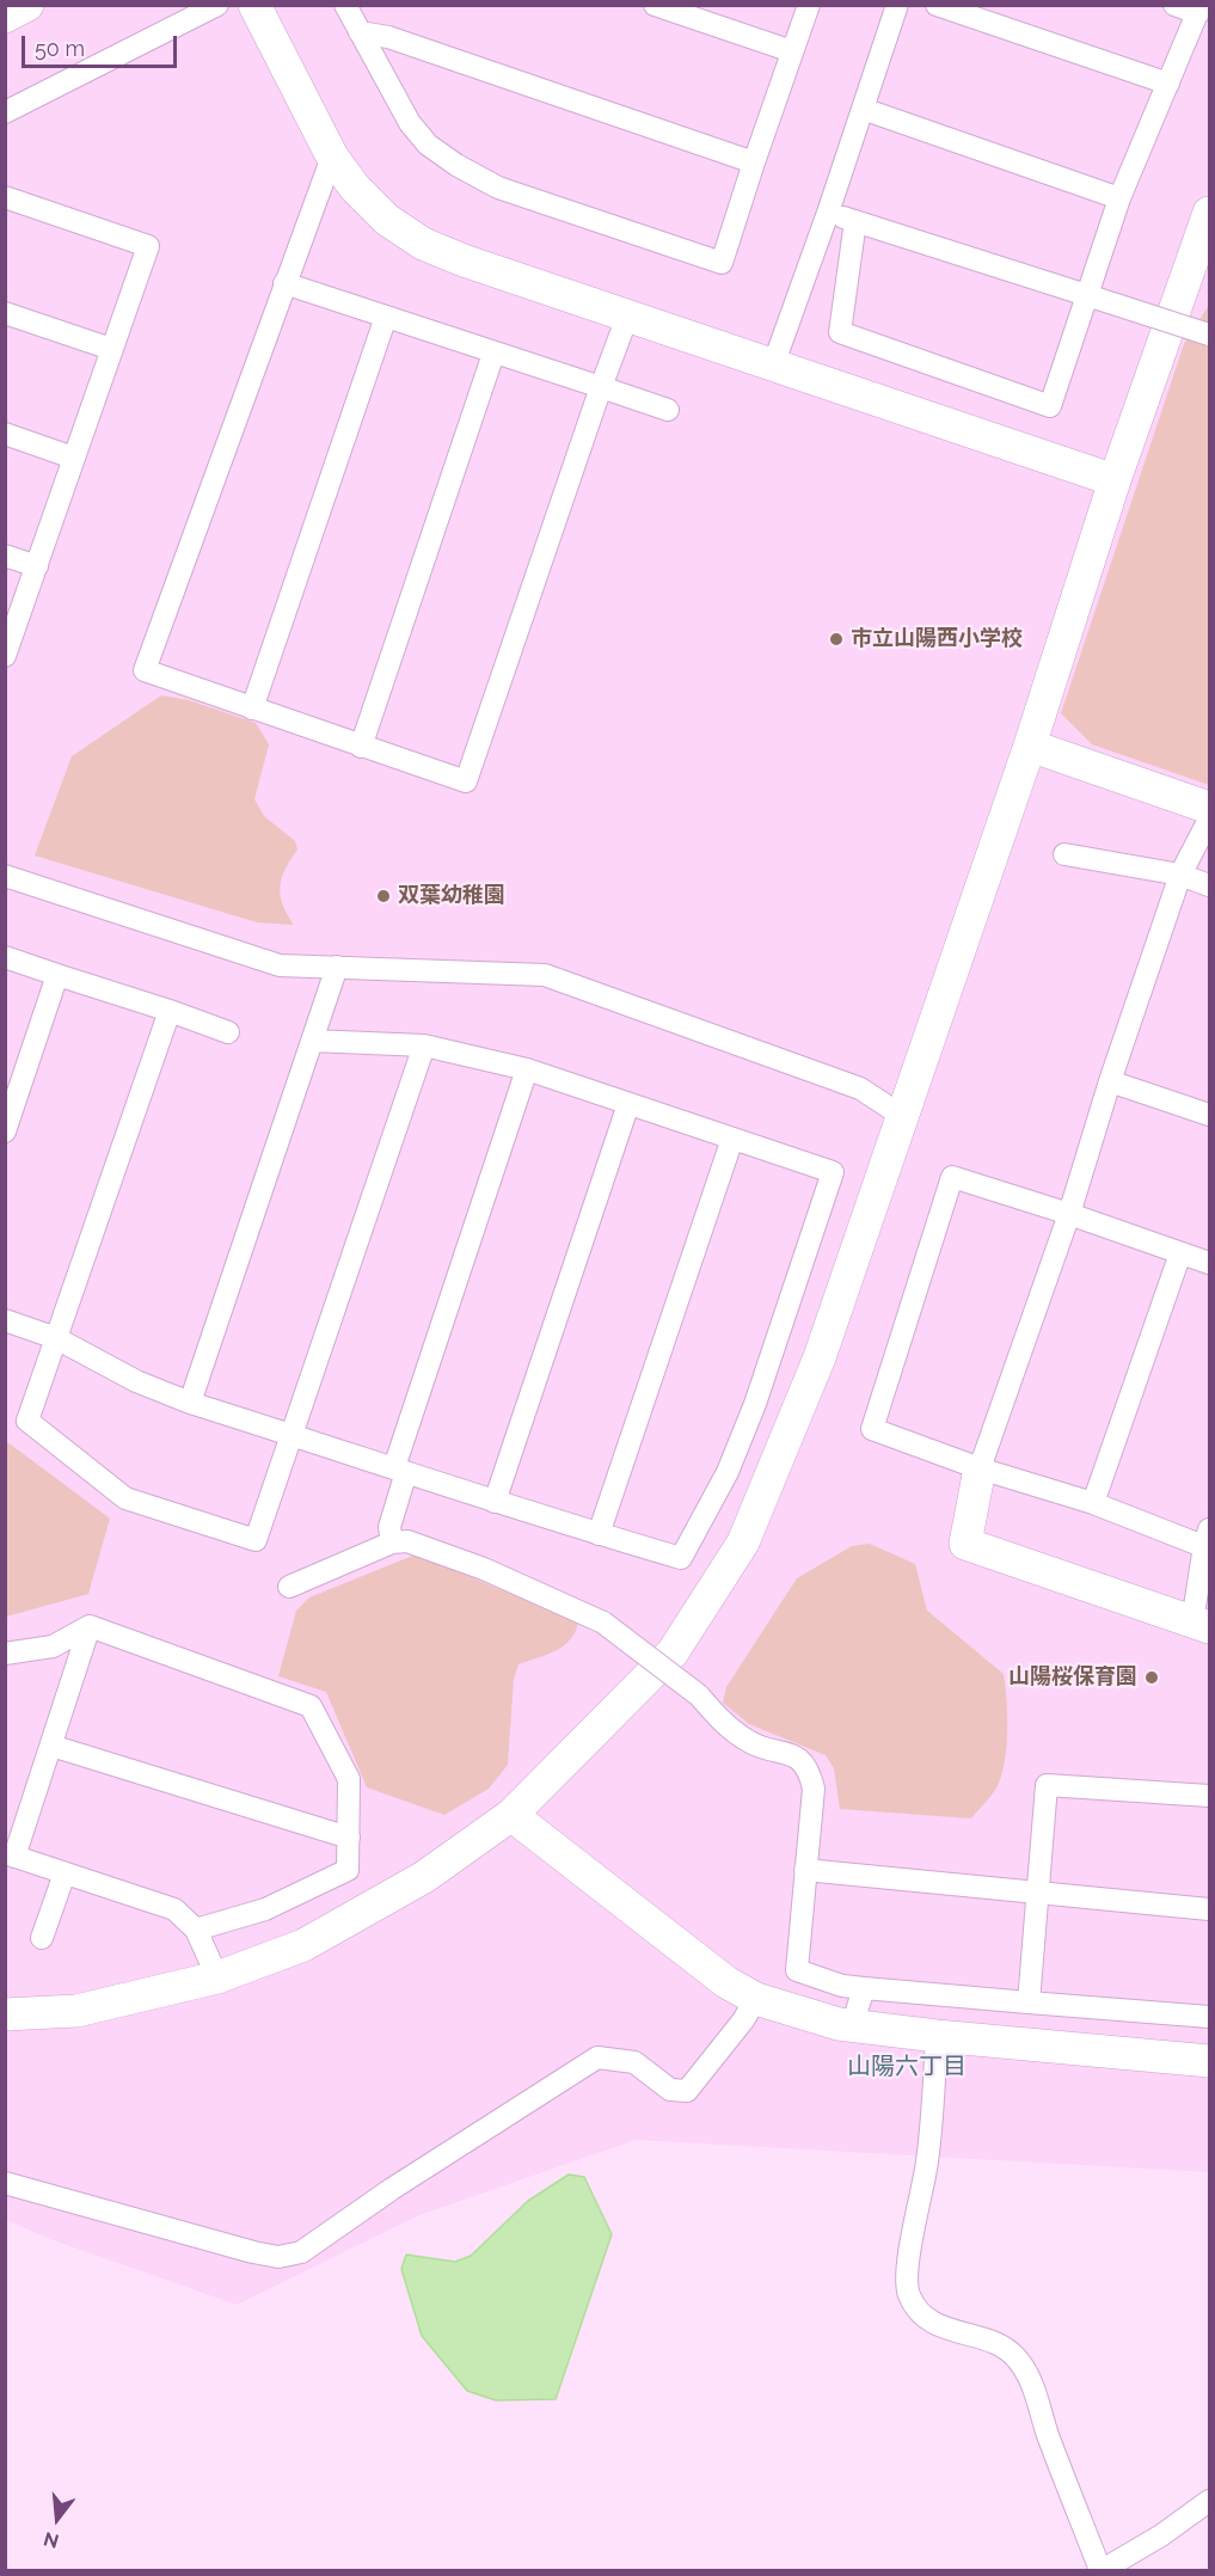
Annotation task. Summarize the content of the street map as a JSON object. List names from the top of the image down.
{
  "districts": ["山陽六丁目"],
  "places": ["市立山陽西小学校", "双葉幼稚園", "山陽桜保育園"],
  "scale_bar": "50 m",
  "north": "bottom"
}
